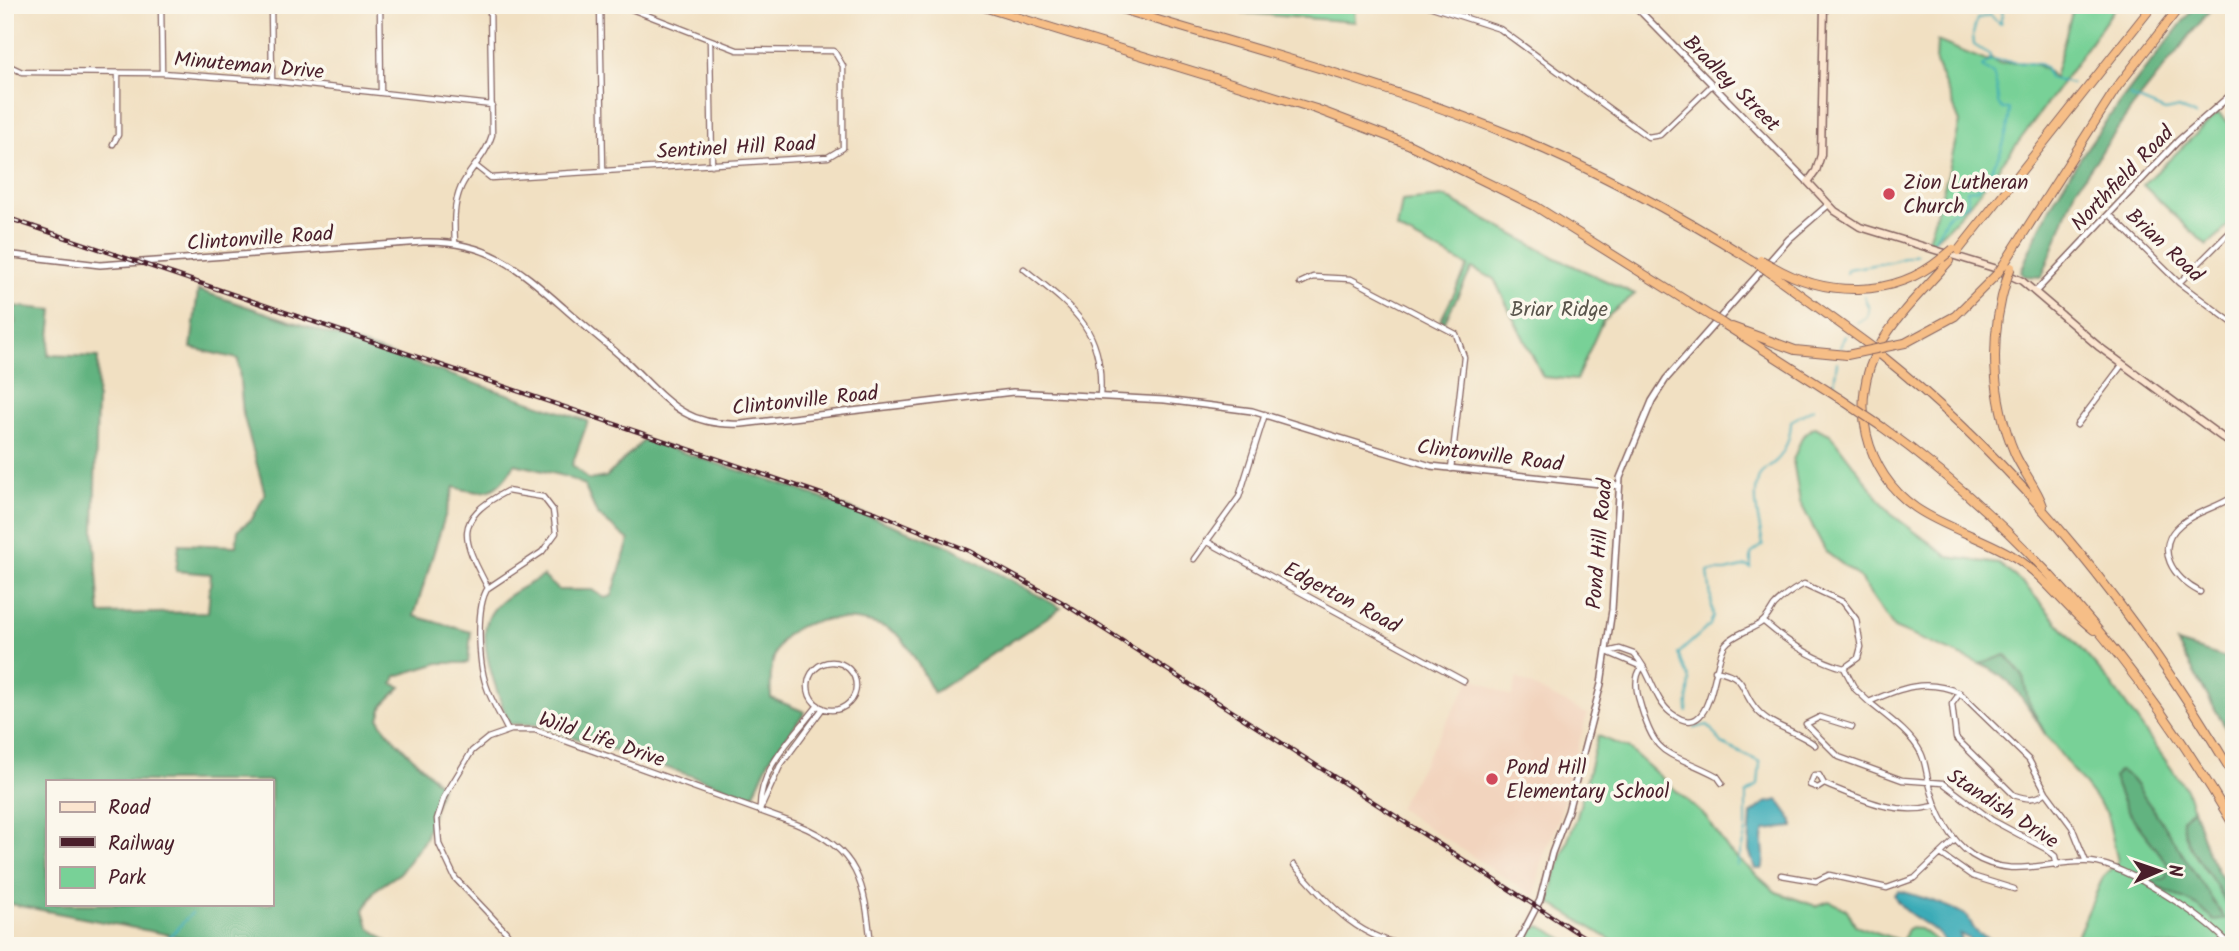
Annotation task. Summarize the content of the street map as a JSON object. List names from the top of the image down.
{
  "streets": {
    "street": [
      "Minuteman Drive",
      "Bradley Street",
      "Sentinel Hill Road",
      "Northfield Road",
      "Clintonville Road",
      "Brian Road",
      "Pond Hill Road",
      "Edgerton Road",
      "Wild Life Drive",
      "Standish Drive"
    ]
  },
  "crossings": [
    ["Northfield Road", "Brian Road"],
    ["Clintonville Road", "Pond Hill Road"]
  ],
  "parks": ["Briar Ridge"],
  "places": ["Zion Lutheran Church", "Pond Hill Elementary School"],
  "legend": ["Road", "Railway", "Park"],
  "north": "right"
}
